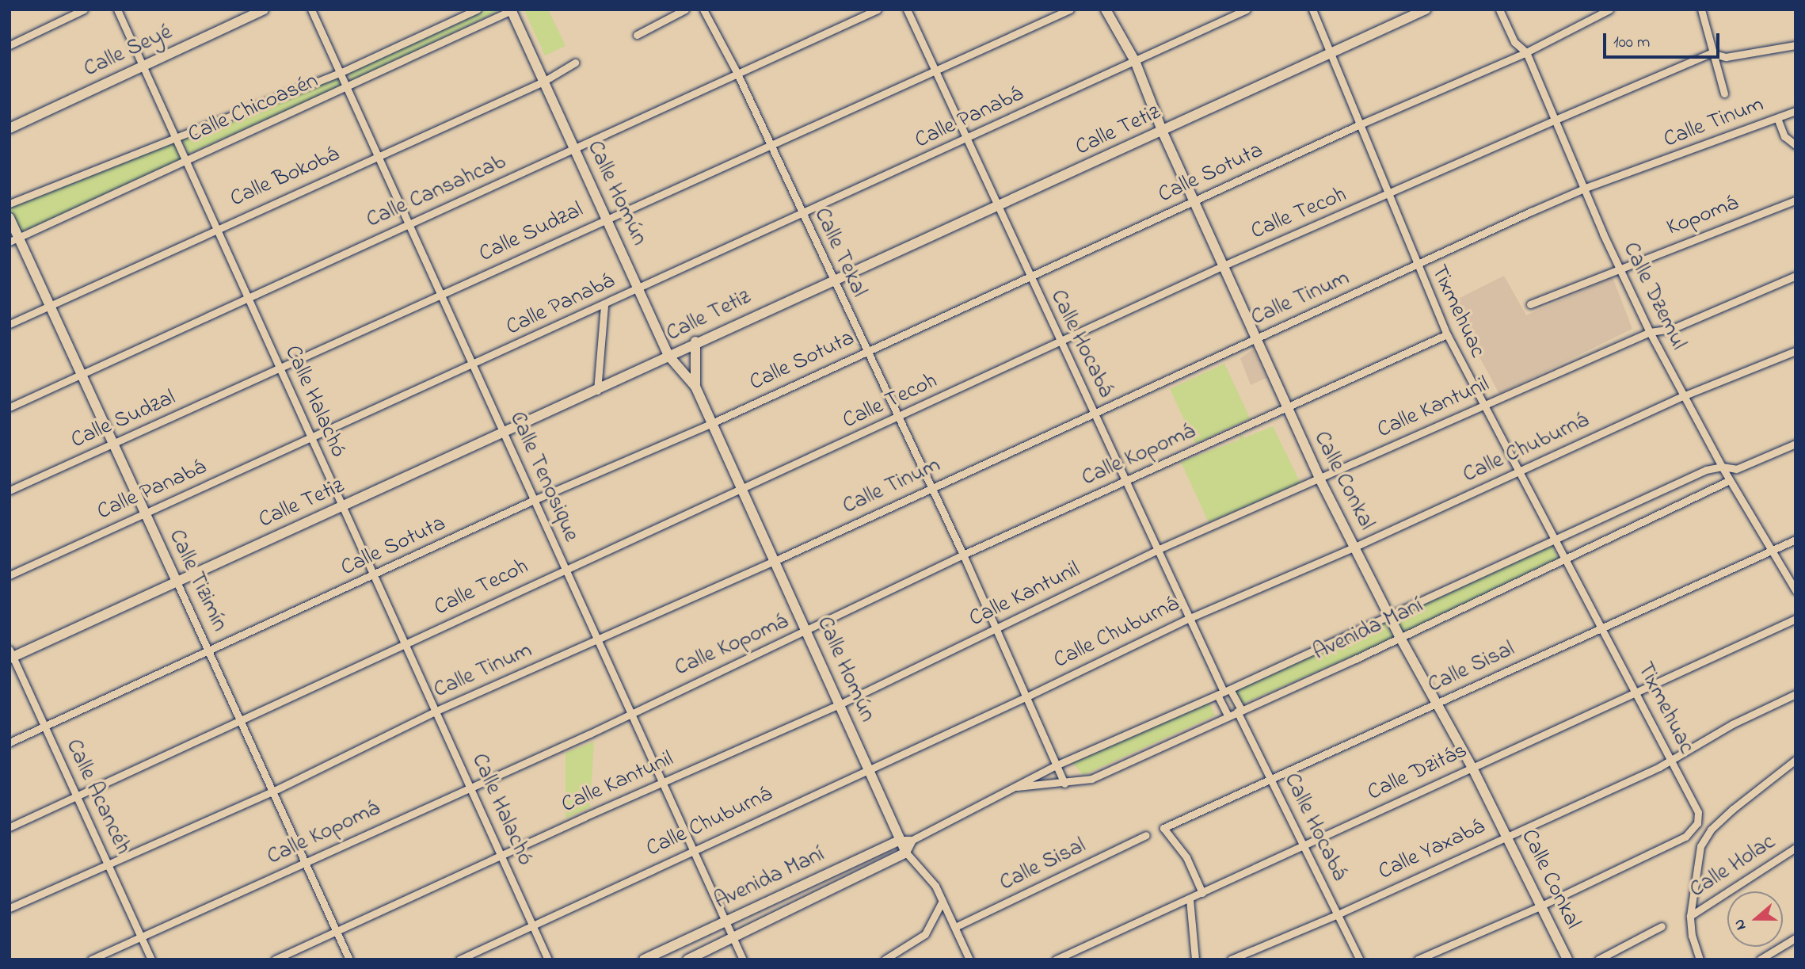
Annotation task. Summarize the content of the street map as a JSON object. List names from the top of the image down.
{
  "streets": {
    "street": [
      "Calle Seyé",
      "Calle Chicoasén",
      "Calle Panabá",
      "Calle Tinum",
      "Calle Tetiz",
      "Calle Sotuta",
      "Calle Bokobá",
      "Calle Cansahcab",
      "Calle Homún",
      "Calle Tecoh",
      "Kopomá",
      "Calle Sudzal",
      "Calle Tekal",
      "Calle Dzemul",
      "Tixmehuac",
      "Calle Hocabá",
      "Calle Halachó",
      "Calle Kantunil",
      "Calle Chuburná",
      "Calle Kopomá",
      "Calle Tenosique",
      "Calle Conkal",
      "Calle Tizimín",
      "Avenida Maní",
      "Calle Sisal",
      "Calle Dzitás",
      "Calle Acancéh",
      "Calle Yaxabá",
      "Calle Holac"
    ]
  },
  "crossings": [
    ["Calle Seyé", "Calle Halachó"],
    ["Calle Chicoasén", "Calle Homún"],
    ["Calle Chicoasén", "Calle Halachó"],
    ["Calle Chicoasén", "Calle Tenosique"],
    ["Calle Chicoasén", "Calle Tizimín"],
    ["Calle Panabá", "Calle Homún"],
    ["Calle Panabá", "Calle Tekal"],
    ["Calle Panabá", "Calle Hocabá"],
    ["Calle Panabá", "Calle Halachó"],
    ["Calle Panabá", "Calle Tenosique"],
    ["Calle Panabá", "Calle Conkal"],
    ["Calle Panabá", "Calle Tizimín"],
    ["Calle Tinum", "Calle Homún"],
    ["Calle Tinum", "Calle Tekal"],
    ["Calle Tinum", "Calle Dzemul"],
    ["Calle Tinum", "Tixmehuac"],
    ["Calle Tinum", "Calle Hocabá"],
    ["Calle Tinum", "Calle Halachó"],
    ["Calle Tinum", "Calle Tenosique"],
    ["Calle Tinum", "Calle Conkal"],
    ["Calle Tinum", "Calle Tizimín"],
    ["Calle Tinum", "Calle Acancéh"],
    ["Calle Tetiz", "Calle Homún"],
    ["Calle Tetiz", "Calle Tekal"],
    ["Calle Tetiz", "Tixmehuac"],
    ["Calle Tetiz", "Calle Hocabá"],
    ["Calle Tetiz", "Calle Halachó"],
    ["Calle Tetiz", "Calle Tenosique"],
    ["Calle Tetiz", "Calle Conkal"],
    ["Calle Tetiz", "Calle Tizimín"],
    ["Calle Tetiz", "Calle Acancéh"],
    ["Calle Sotuta", "Calle Homún"],
    ["Calle Sotuta", "Calle Tekal"],
    ["Calle Sotuta", "Calle Dzemul"],
    ["Calle Sotuta", "Tixmehuac"],
    ["Calle Sotuta", "Calle Hocabá"],
    ["Calle Sotuta", "Calle Halachó"],
    ["Calle Sotuta", "Calle Tenosique"],
    ["Calle Sotuta", "Calle Conkal"],
    ["Calle Sotuta", "Calle Tizimín"],
    ["Calle Sotuta", "Calle Acancéh"],
    ["Calle Bokobá", "Calle Homún"],
    ["Calle Bokobá", "Calle Halachó"],
    ["Calle Bokobá", "Calle Tenosique"],
    ["Calle Bokobá", "Calle Tizimín"],
    ["Calle Cansahcab", "Calle Homún"],
    ["Calle Cansahcab", "Calle Tekal"],
    ["Calle Cansahcab", "Calle Halachó"],
    ["Calle Cansahcab", "Calle Tenosique"],
    ["Calle Cansahcab", "Calle Tizimín"],
    ["Calle Homún", "Calle Tecoh"],
    ["Calle Homún", "Calle Sudzal"],
    ["Calle Homún", "Calle Kantunil"],
    ["Calle Homún", "Calle Chuburná"],
    ["Calle Homún", "Calle Kopomá"],
    ["Calle Homún", "Avenida Maní"],
    ["Calle Homún", "Calle Sisal"],
    ["Calle Tecoh", "Calle Tekal"],
    ["Calle Tecoh", "Calle Dzemul"],
    ["Calle Tecoh", "Tixmehuac"],
    ["Calle Tecoh", "Calle Hocabá"],
    ["Calle Tecoh", "Calle Halachó"],
    ["Calle Tecoh", "Calle Tenosique"],
    ["Calle Tecoh", "Calle Conkal"],
    ["Calle Tecoh", "Calle Tizimín"],
    ["Calle Tecoh", "Calle Acancéh"],
    ["Kopomá", "Calle Dzemul"],
    ["Calle Sudzal", "Calle Tekal"],
    ["Calle Sudzal", "Calle Hocabá"],
    ["Calle Sudzal", "Calle Halachó"],
    ["Calle Sudzal", "Calle Tenosique"],
    ["Calle Sudzal", "Calle Tizimín"],
    ["Calle Tekal", "Calle Kantunil"],
    ["Calle Tekal", "Calle Chuburná"],
    ["Calle Tekal", "Calle Kopomá"],
    ["Calle Tekal", "Avenida Maní"],
    ["Calle Dzemul", "Calle Kantunil"],
    ["Calle Dzemul", "Calle Chuburná"],
    ["Calle Dzemul", "Avenida Maní"],
    ["Calle Dzemul", "Calle Sisal"],
    ["Tixmehuac", "Calle Kantunil"],
    ["Tixmehuac", "Calle Chuburná"],
    ["Tixmehuac", "Calle Kopomá"],
    ["Tixmehuac", "Avenida Maní"],
    ["Tixmehuac", "Calle Sisal"],
    ["Tixmehuac", "Calle Dzitás"],
    ["Tixmehuac", "Calle Yaxabá"],
    ["Calle Hocabá", "Calle Kantunil"],
    ["Calle Hocabá", "Calle Chuburná"],
    ["Calle Hocabá", "Calle Kopomá"],
    ["Calle Hocabá", "Avenida Maní"],
    ["Calle Hocabá", "Calle Sisal"],
    ["Calle Hocabá", "Calle Dzitás"],
    ["Calle Hocabá", "Calle Yaxabá"],
    ["Calle Halachó", "Calle Kantunil"],
    ["Calle Halachó", "Calle Chuburná"],
    ["Calle Halachó", "Calle Kopomá"],
    ["Calle Kantunil", "Calle Tenosique"],
    ["Calle Kantunil", "Calle Conkal"],
    ["Calle Kantunil", "Calle Tizimín"],
    ["Calle Chuburná", "Calle Tenosique"],
    ["Calle Chuburná", "Calle Conkal"],
    ["Calle Kopomá", "Calle Tenosique"],
    ["Calle Kopomá", "Calle Conkal"],
    ["Calle Kopomá", "Calle Tizimín"],
    ["Calle Kopomá", "Calle Acancéh"],
    ["Calle Tenosique", "Avenida Maní"],
    ["Calle Conkal", "Avenida Maní"],
    ["Calle Conkal", "Calle Sisal"],
    ["Calle Conkal", "Calle Dzitás"],
    ["Calle Conkal", "Calle Yaxabá"],
    ["Calle Sisal", "Calle Dzitás"]
  ],
  "scale_bar": "100 m",
  "north": "left"
}
